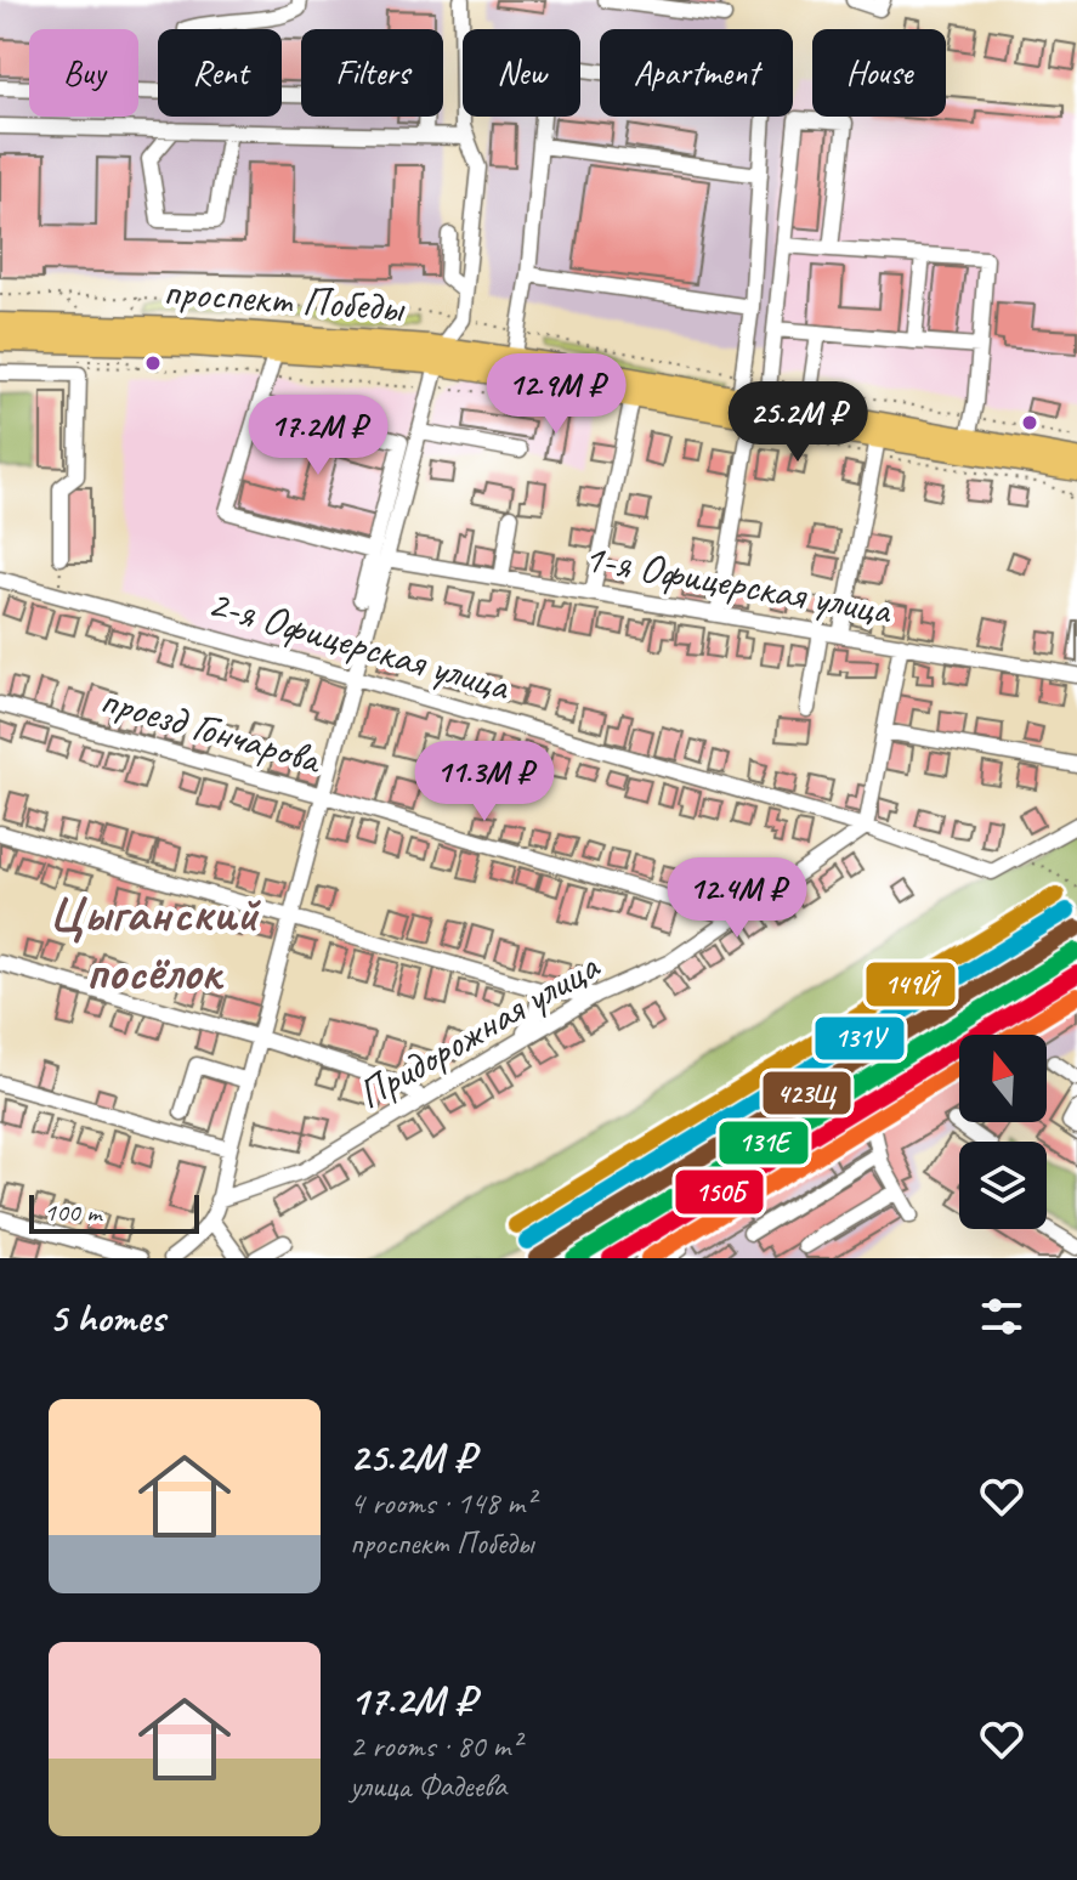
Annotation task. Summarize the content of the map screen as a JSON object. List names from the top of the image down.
{
  "streets": {
    "main road": ["проспект Победы"],
    "street": [
      "1-я Офицерская улица",
      "2-я Офицерская улица",
      "проезд Гончарова",
      "Придорожная улица"
    ]
  },
  "crossings": [
    ["2-я Офицерская улица", "Придорожная улица"],
    ["проезд Гончарова", "Придорожная улица"]
  ],
  "districts": ["Цыганский посёлок"],
  "lines": [
    "transit line 149Й",
    "transit line 131У",
    "transit line 423Щ",
    "transit line 131Е",
    "transit line 150Б"
  ],
  "scale_bar": "100 m",
  "north": "top",
  "page": {
    "chip": [
      "Buy",
      "Rent",
      "Filters",
      "New",
      "Apartment",
      "House"
    ],
    "price": [
      "12.9M ₽",
      "25.2M ₽",
      "17.2M ₽",
      "11.3M ₽",
      "12.4M ₽"
    ],
    "scale": "100 m",
    "heading": "5 homes",
    "list": [
      {
        "name": "25.2M ₽",
        "note": "4 rooms · 148 m² · проспект Победы"
      },
      {
        "name": "17.2M ₽",
        "note": "2 rooms · 80 m² · улица Фадеева"
      }
    ]
  }
}
